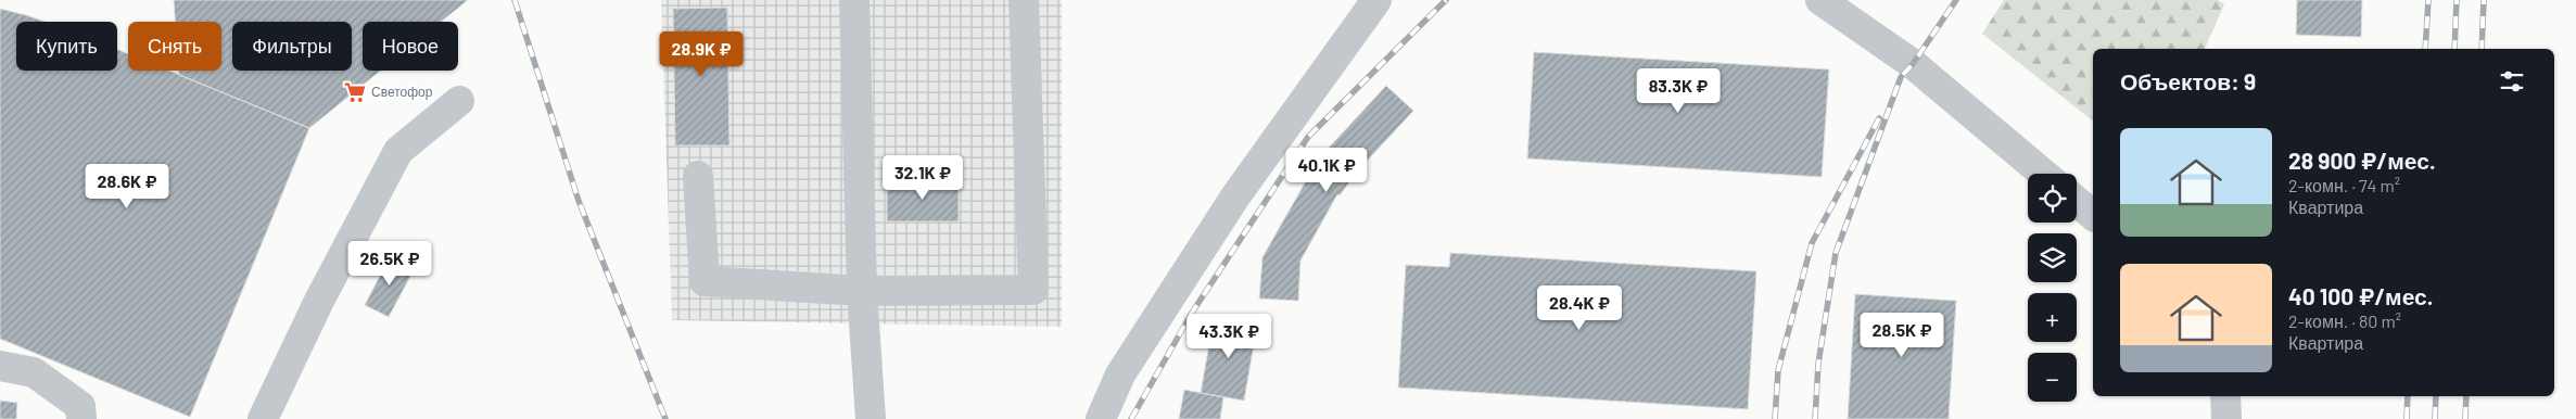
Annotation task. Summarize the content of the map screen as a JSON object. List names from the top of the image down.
{
  "places": {
    "supermarket": ["Светофор"]
  },
  "page": {
    "chip": [
      "Купить",
      "Снять",
      "Фильтры",
      "Новое"
    ],
    "price": [
      "28.9K ₽",
      "83.3K ₽",
      "40.1K ₽",
      "32.1K ₽",
      "28.6K ₽",
      "26.5K ₽",
      "28.4K ₽",
      "28.5K ₽",
      "43.3K ₽"
    ],
    "heading": "Объектов: 9",
    "list": [
      {
        "name": "28 900 ₽/мес.",
        "note": "2-комн. · 74 m² · Квартира"
      },
      {
        "name": "40 100 ₽/мес.",
        "note": "2-комн. · 80 m² · Квартира"
      }
    ],
    "map_buttons": ["+", "−"]
  }
}
